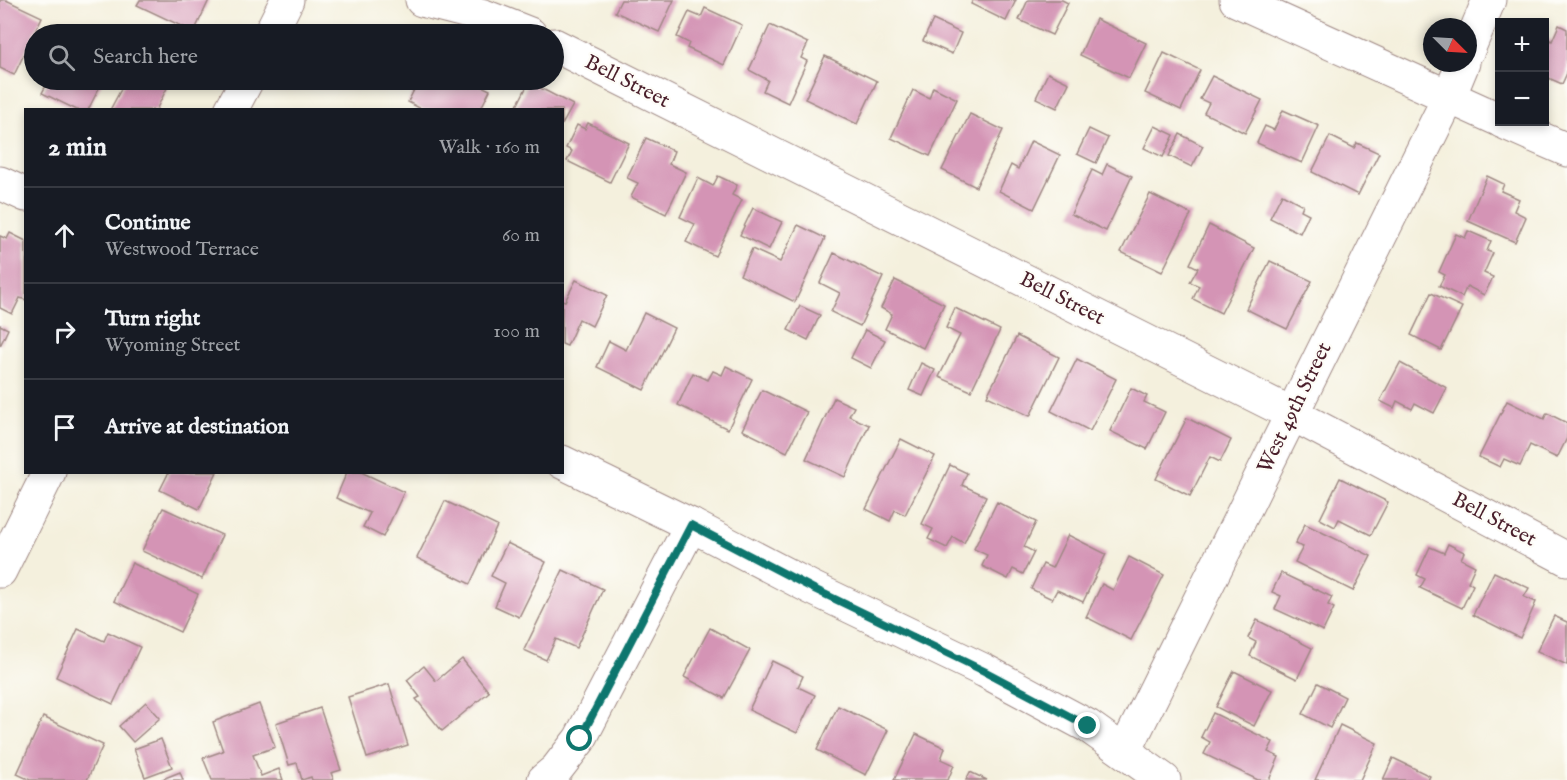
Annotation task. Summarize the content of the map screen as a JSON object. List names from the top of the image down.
{
  "streets": {
    "street": ["Bell Street", "West 49th Street"]
  },
  "crossings": [
    ["Bell Street", "West 49th Street"]
  ],
  "north": "bottom right",
  "page": {
    "map_buttons": ["+", "−"],
    "search": "Search here",
    "heading": ["2 min", "Walk · 160 m"],
    "list": [
      ["Continue", "Westwood Terrace", "60 m"],
      ["Turn right", "Wyoming Street", "100 m"],
      "Arrive at destination"
    ]
  }
}
